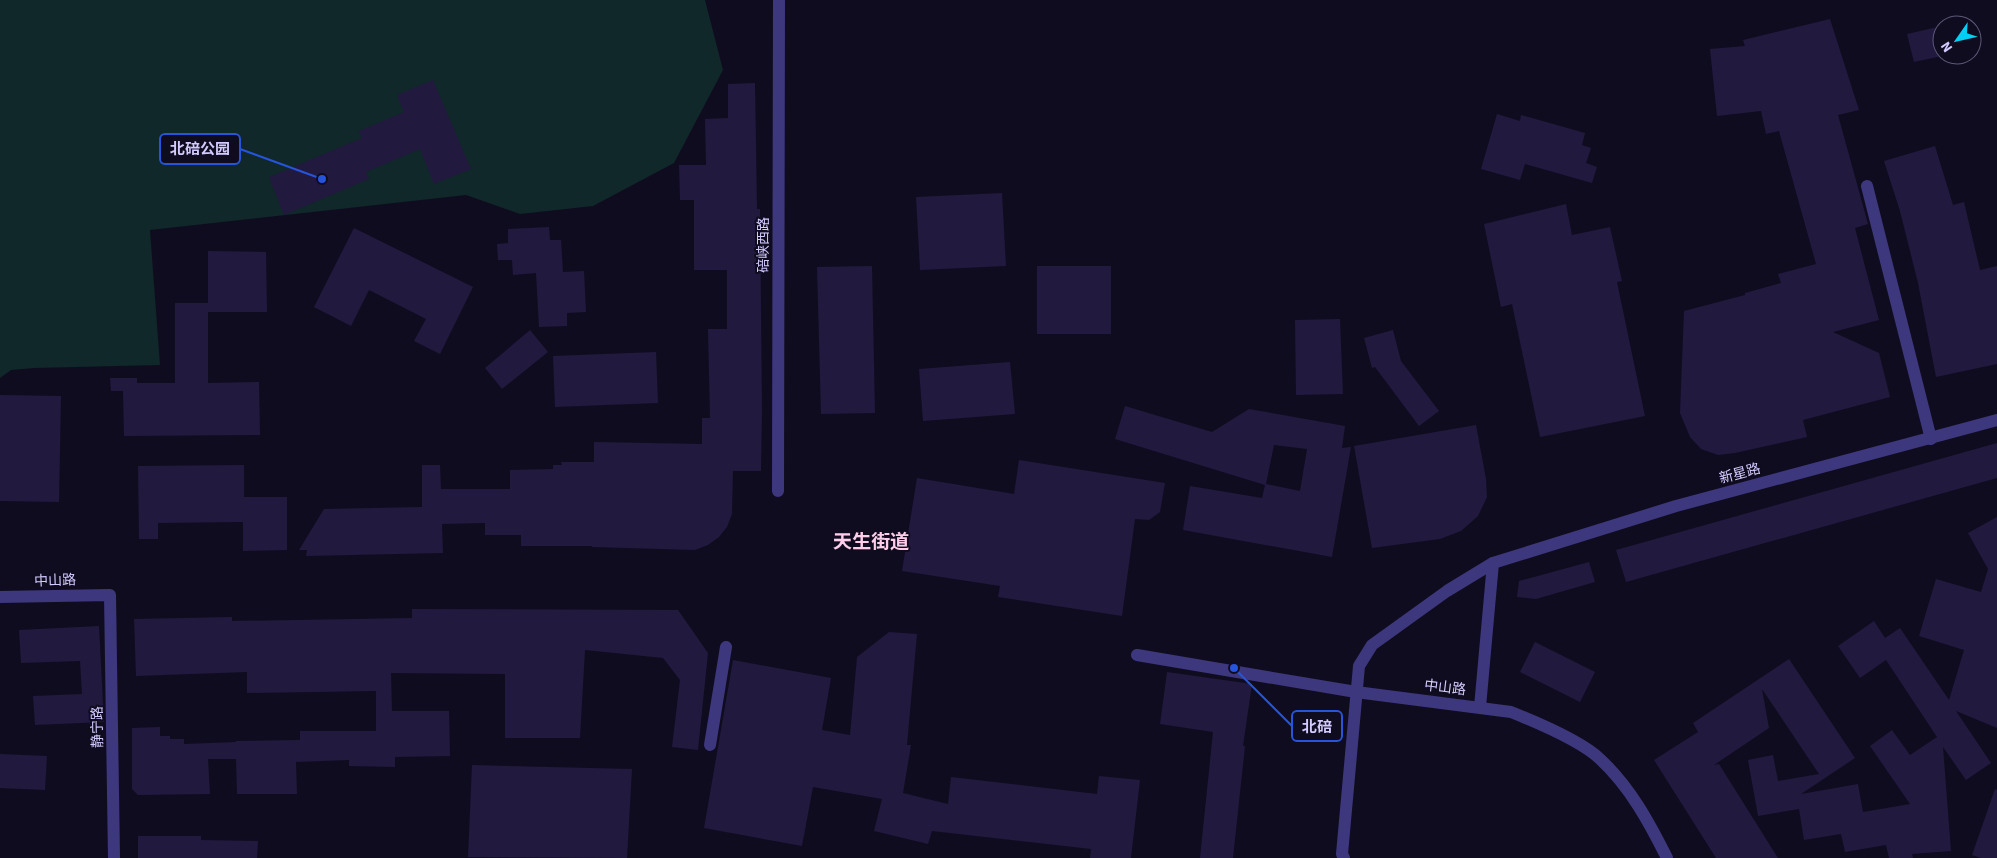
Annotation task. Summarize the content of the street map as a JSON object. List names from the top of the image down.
{
  "streets": {
    "street": [
      "碚峡西路",
      "新星路",
      "中山路",
      "静宁路"
    ]
  },
  "crossings": [
    ["新星路", "中山路"],
    ["中山路", "静宁路"]
  ],
  "districts": ["天生街道"],
  "places": ["北碚公园", "北碚"],
  "north": "bottom left"
}
